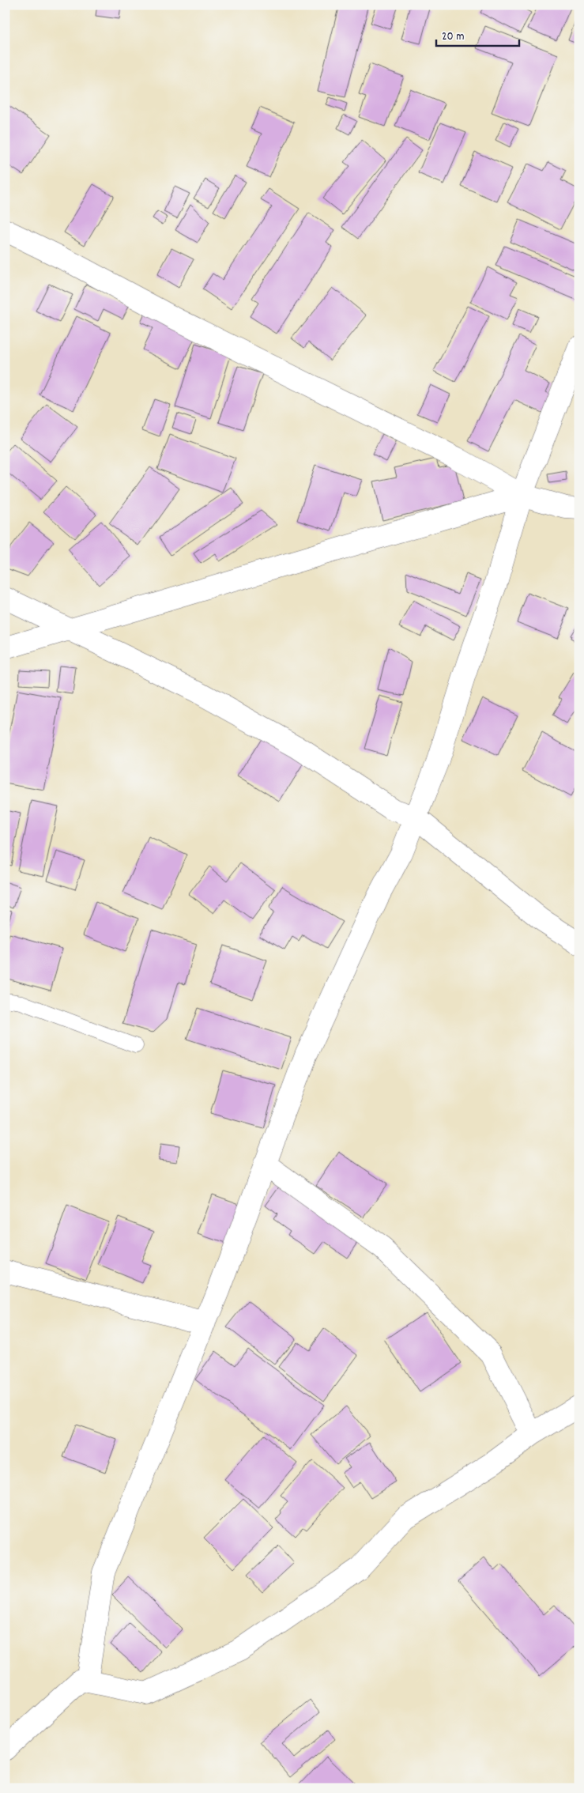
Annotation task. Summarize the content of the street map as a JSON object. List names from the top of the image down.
{
  "scale_bar": "20 m"
}
